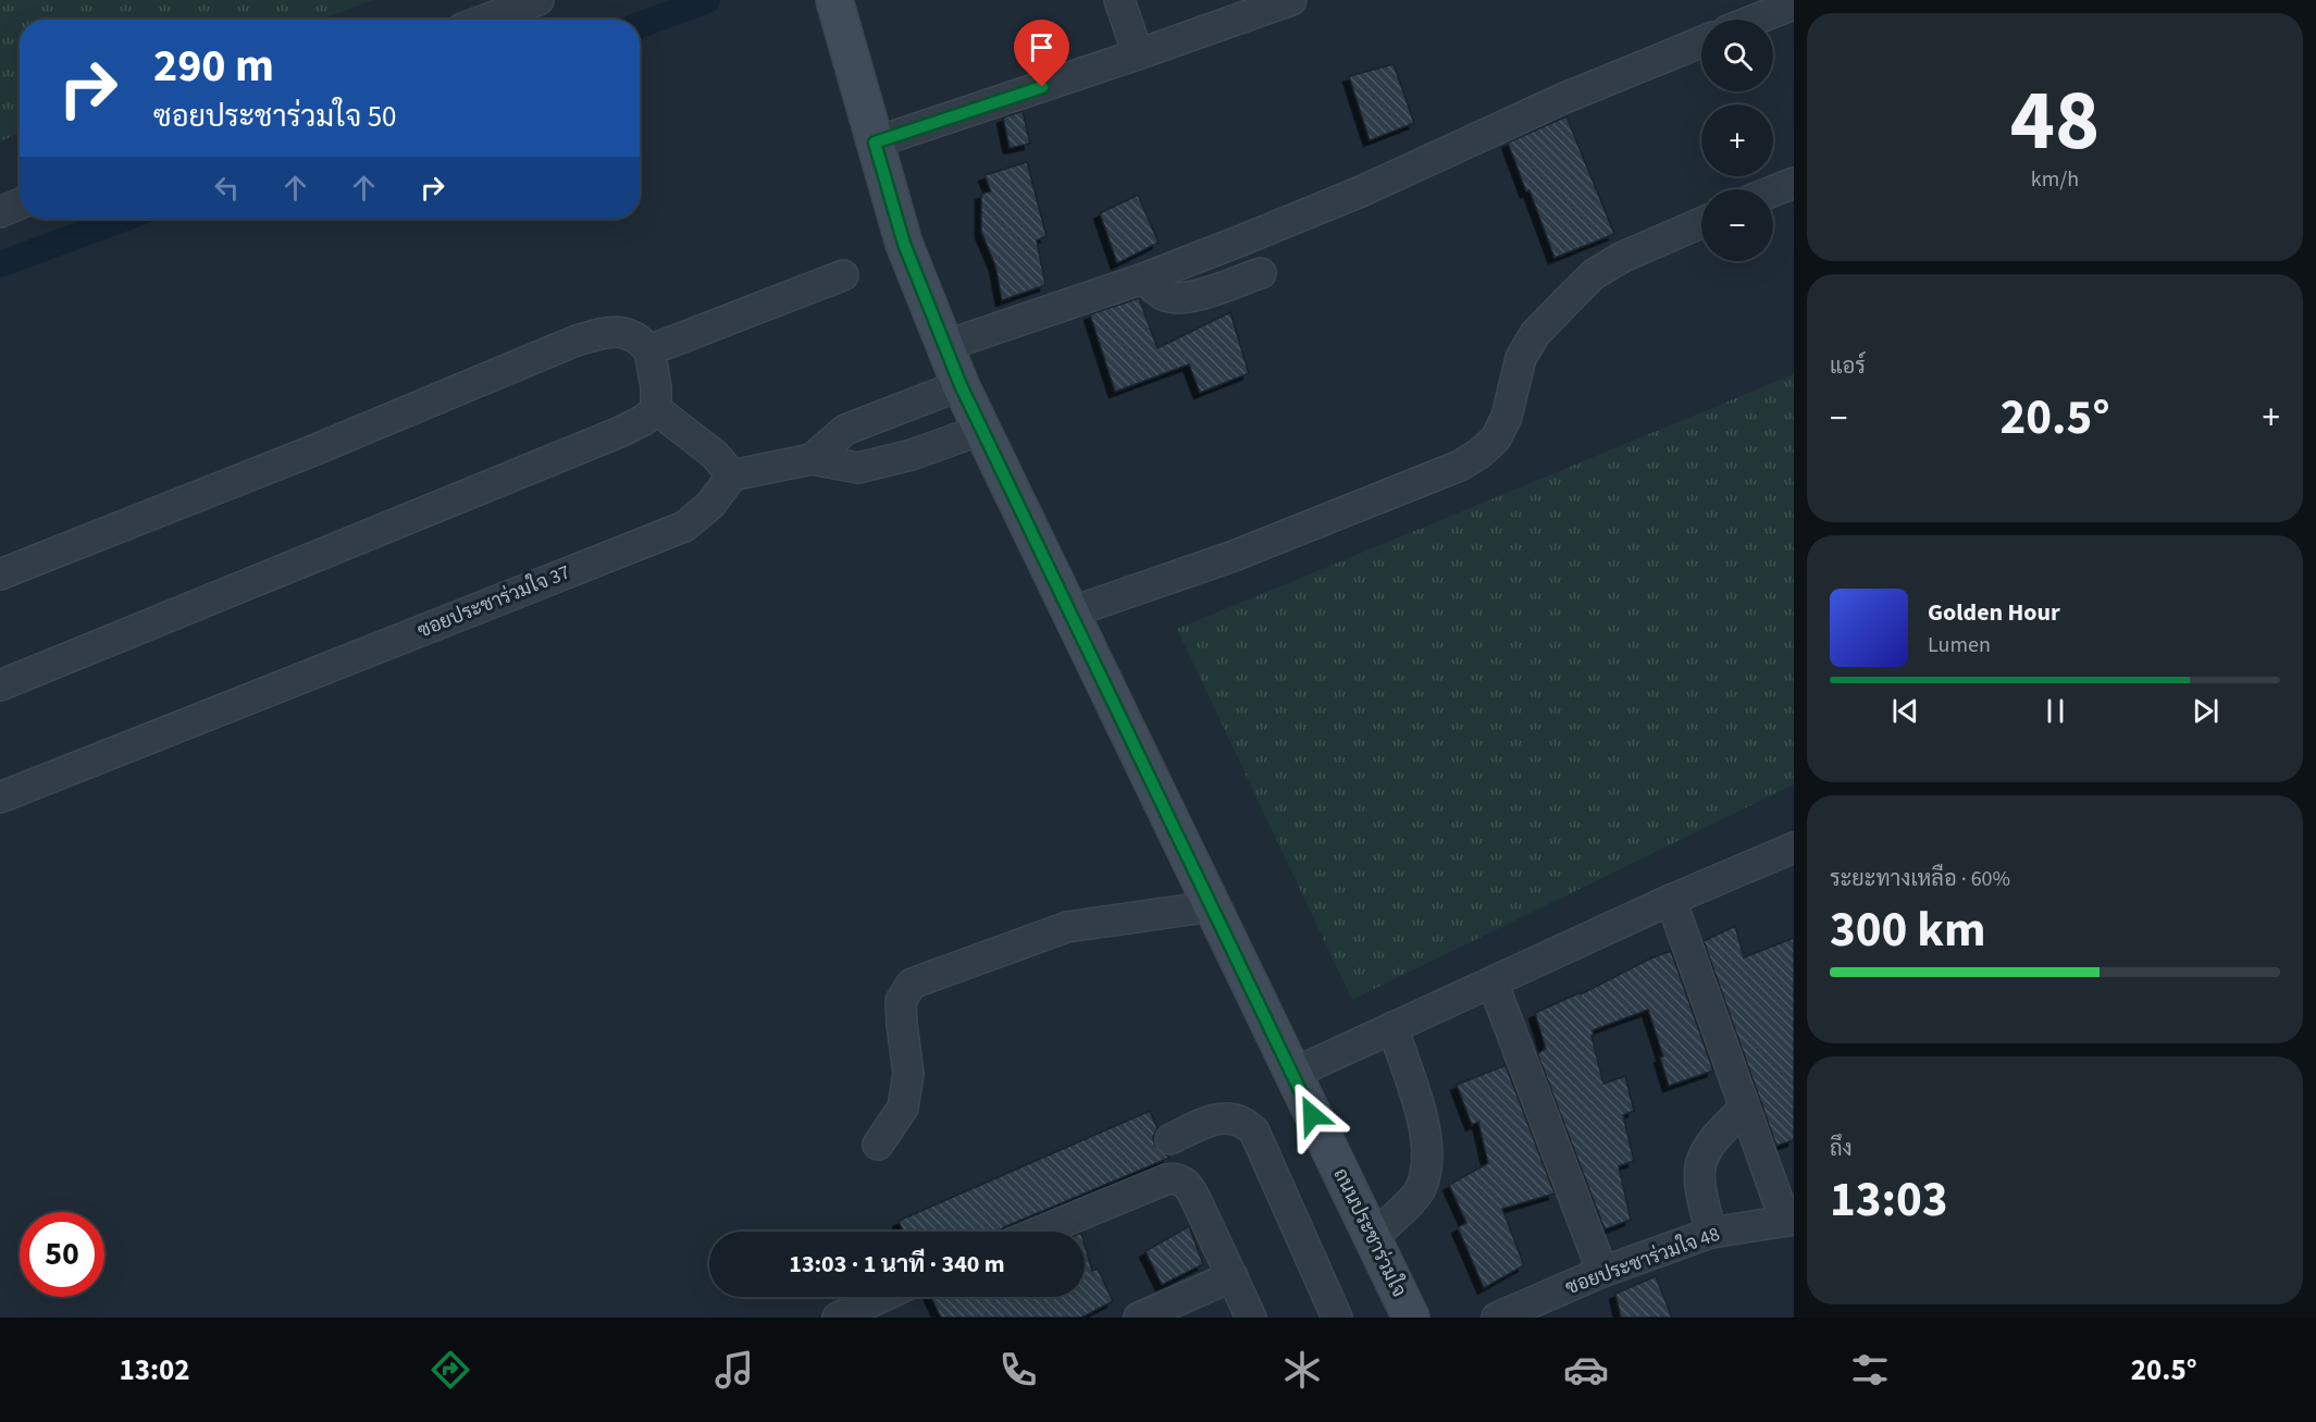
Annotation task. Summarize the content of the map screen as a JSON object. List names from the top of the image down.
{
  "streets": {
    "main road": ["ถนนประชาร่วมใจ"],
    "street": ["ซอยประชาร่วมใจ 37", "ซอยประชาร่วมใจ 48"]
  },
  "page": {
    "tile": [
      ["48", "km/h"],
      "แอร์",
      ["ระยะทางเหลือ · 60%", "300 km"],
      ["ถึง", "13:03"]
    ],
    "map_buttons": ["+", "−"],
    "turn": ["290 m", "ซอยประชาร่วมใจ 50"],
    "heat": ["−", "20.5°", "+"],
    "song": ["Golden Hour", "Lumen"],
    "limit": "50",
    "trip": "13:03 · 1 นาที · 340 m",
    "tabs": ["13:02", "20.5°"]
  }
}
